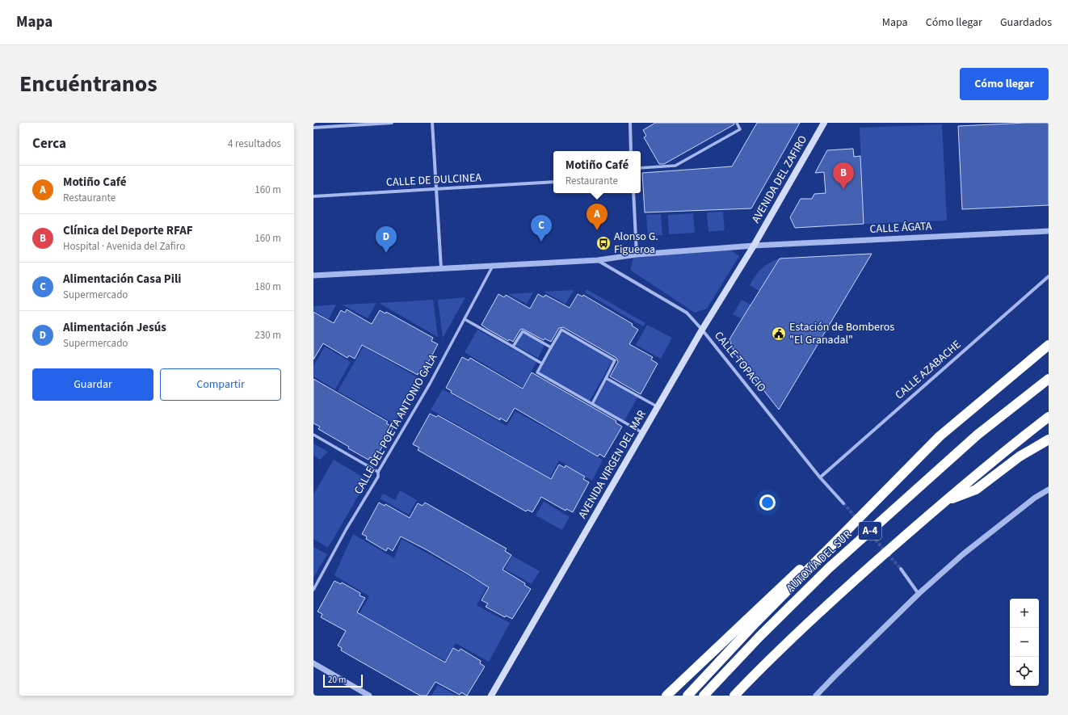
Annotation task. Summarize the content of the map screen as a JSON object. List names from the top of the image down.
{
  "streets": {
    "highway": ["A-4", "AUTOVÍA DEL SUR"],
    "main road": ["AVENIDA DEL ZAFIRO", "AVENIDA VIRGEN DEL MAR"],
    "street": [
      "CALLE DE DULCINEA",
      "CALLE ÁGATA",
      "CALLE TOPACIO",
      "CALLE AZABACHE",
      "CALLE DEL POETA ANTONIO GALA"
    ]
  },
  "crossings": [
    ["AVENIDA DEL ZAFIRO", "CALLE ÁGATA"],
    ["AVENIDA DEL ZAFIRO", "AVENIDA VIRGEN DEL MAR"],
    ["CALLE ÁGATA", "CALLE TOPACIO"],
    ["CALLE ÁGATA", "CALLE DEL POETA ANTONIO GALA"],
    ["CALLE ÁGATA", "AVENIDA VIRGEN DEL MAR"],
    ["CALLE TOPACIO", "CALLE AZABACHE"],
    ["CALLE TOPACIO", "AVENIDA VIRGEN DEL MAR"]
  ],
  "places": {
    "bus stop": ["Alonso G. Figueroa"],
    "public building": ["Estación de Bomberos \"El Granadal\""]
  },
  "scale_bar": "20 m",
  "page": {
    "header": "Mapa",
    "nav": ["Mapa", "Cómo llegar", "Guardados"],
    "title": "Encuéntranos",
    "buttons": [
      "Cómo llegar",
      ["Guardar", "Compartir"]
    ],
    "heading": ["Cerca", "4 resultados"],
    "popup": ["Motiño Café", "Restaurante"],
    "pins": [
      "B",
      "A",
      "C",
      "D"
    ],
    "list": [
      {
        "mark": "A",
        "name": "Motiño Café",
        "note": "Restaurante",
        "value": "160 m"
      },
      {
        "mark": "B",
        "name": "Clínica del Deporte RFAF",
        "note": "Hospital · Avenida del Zafiro",
        "value": "160 m"
      },
      {
        "mark": "C",
        "name": "Alimentación Casa Pili",
        "note": "Supermercado",
        "value": "180 m"
      },
      {
        "mark": "D",
        "name": "Alimentación Jesús",
        "note": "Supermercado",
        "value": "230 m"
      }
    ],
    "map_buttons": ["+", "−"],
    "scale": "20 m"
  }
}
